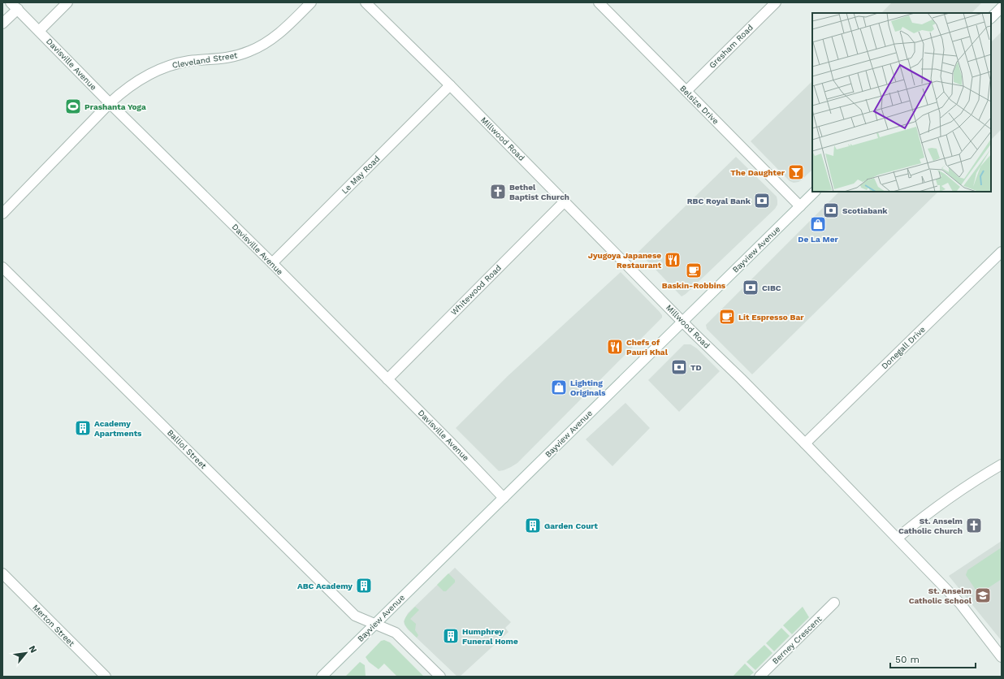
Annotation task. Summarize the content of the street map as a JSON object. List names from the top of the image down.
{
  "streets": {
    "street": [
      "Gresham Road",
      "Cleveland Street",
      "Davisville Avenue",
      "Belsize Drive",
      "Millwood Road",
      "Le May Road",
      "Bayview Avenue",
      "Whitewood Road",
      "Donegall Drive",
      "Balliol Street",
      "Merton Street",
      "Berney Crescent"
    ]
  },
  "crossings": [
    ["Gresham Road", "Belsize Drive"],
    ["Cleveland Street", "Davisville Avenue"],
    ["Davisville Avenue", "Le May Road"],
    ["Davisville Avenue", "Bayview Avenue"],
    ["Davisville Avenue", "Whitewood Road"],
    ["Belsize Drive", "Bayview Avenue"],
    ["Millwood Road", "Le May Road"],
    ["Millwood Road", "Bayview Avenue"],
    ["Millwood Road", "Whitewood Road"],
    ["Millwood Road", "Donegall Drive"],
    ["Bayview Avenue", "Balliol Street"]
  ],
  "places": {
    "sports": ["Prashanta Yoga"],
    "bar": ["The Daughter"],
    "church": ["Bethel Baptist Church", "St. Anselm Catholic Church"],
    "bank": [
      "RBC Royal Bank",
      "Scotiabank",
      "CIBC",
      "TD"
    ],
    "shop": ["De La Mer", "Lighting Originals"],
    "restaurant": ["Jyugoya Japanese Restaurant", "Chefs of Pauri Khal"],
    "cafe": ["Baskin-Robbins", "Lit Espresso Bar"],
    "building": [
      "Academy Apartments",
      "Garden Court",
      "ABC Academy",
      "Humphrey Funeral Home"
    ],
    "school or university": ["St. Anselm Catholic School"]
  },
  "scale_bar": "50 m",
  "north": "top right"
}
